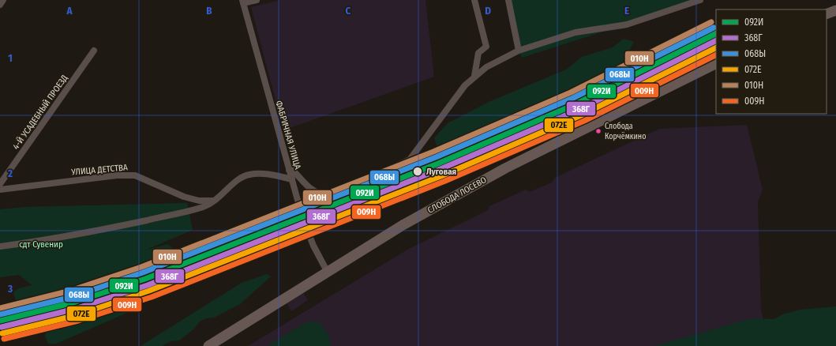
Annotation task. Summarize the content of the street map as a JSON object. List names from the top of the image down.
{
  "streets": {
    "main road": ["СЛОБОДА ЛОСЕВО"],
    "street": ["4-Й УСАДЕБНЫЙ ПРОЕЗД", "ФАБРИЧНАЯ УЛИЦА", "УЛИЦА ДЕТСТВА"]
  },
  "crossings": [
    ["ФАБРИЧНАЯ УЛИЦА", "СЛОБОДА ЛОСЕВО"]
  ],
  "parks": ["сдт Сувенир"],
  "places": ["Слобода Корчёмкино", "Луговая"],
  "lines": [
    "transit line 010Н",
    "transit line 068Ы",
    "transit line 092И",
    "transit line 368Г",
    "transit line 072Е",
    "transit line 009Н"
  ],
  "legend": [
    "092И",
    "368Г",
    "068Ы",
    "072Е",
    "010Н",
    "009Н"
  ],
  "grid": {
    "columns": [
      "A",
      "B",
      "C",
      "D",
      "E"
    ],
    "rows": ["1", "2", "3"]
  }
}
